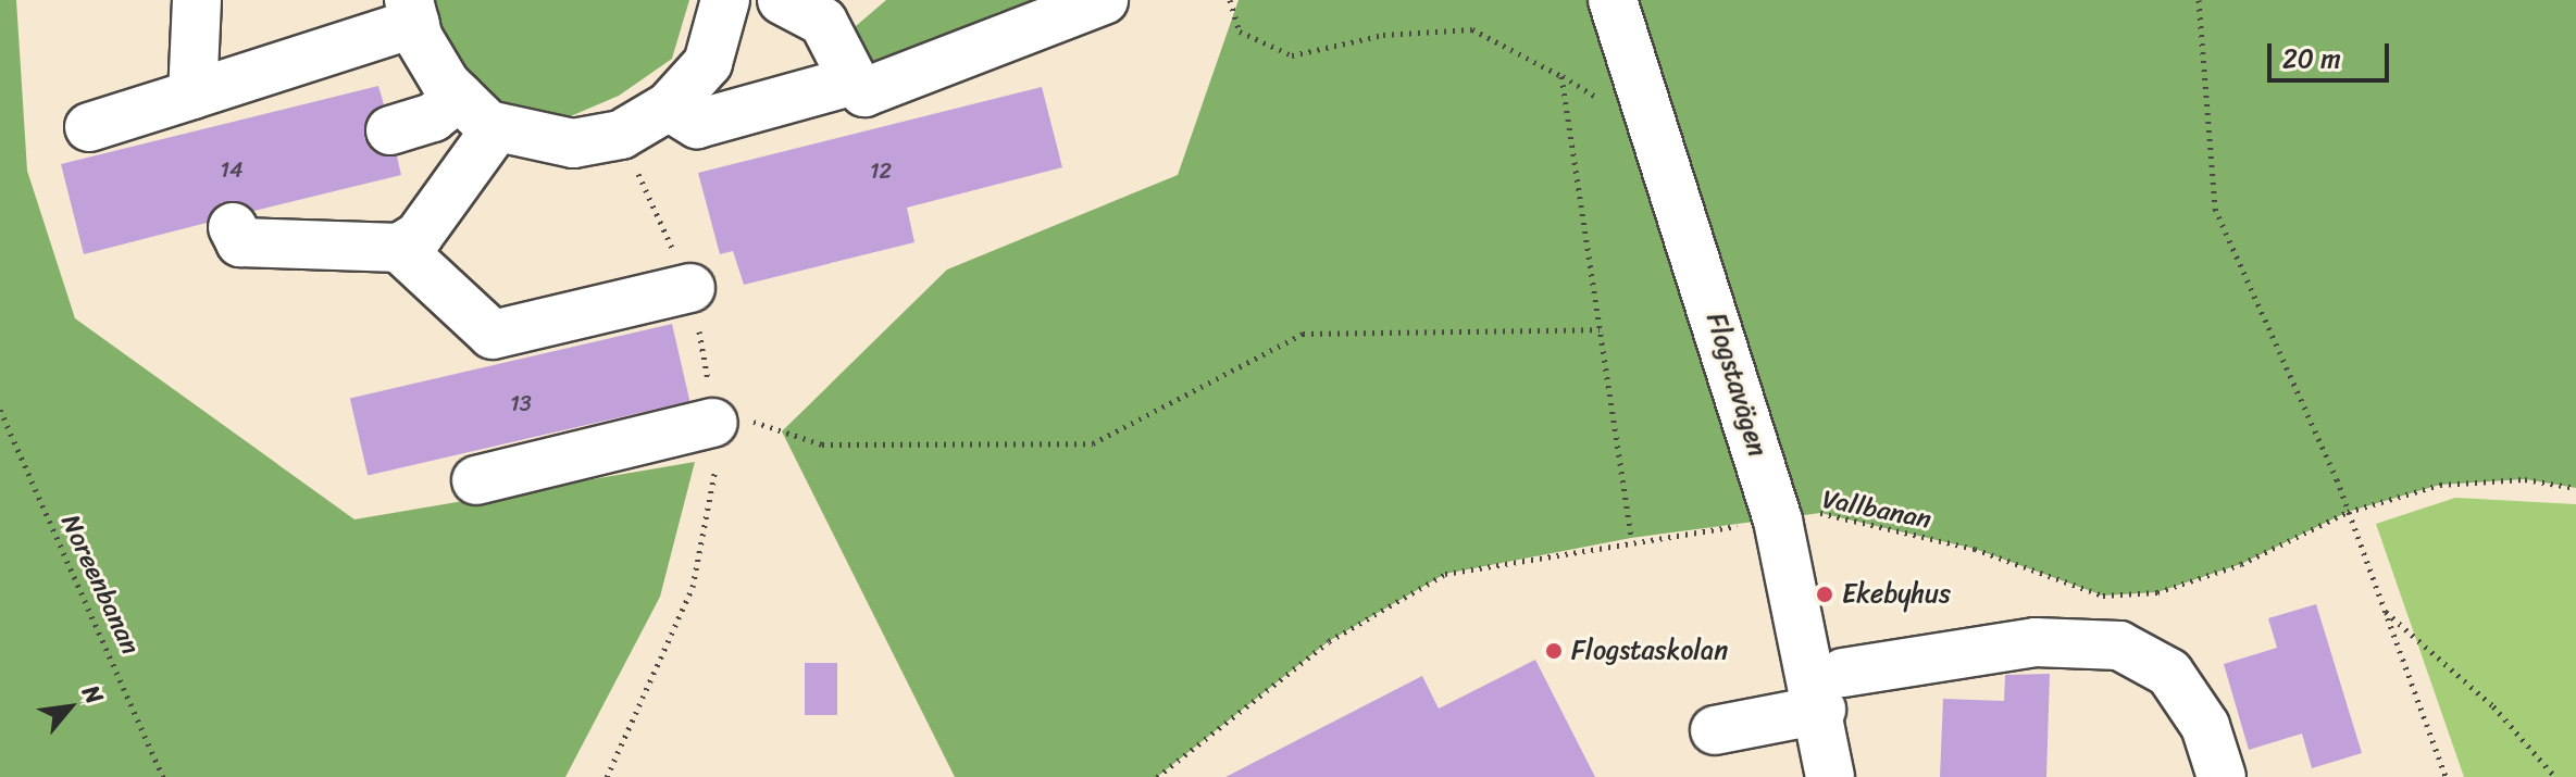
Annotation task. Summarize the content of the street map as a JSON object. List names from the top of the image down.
{
  "streets": {
    "street": ["Flogstavägen"],
    "path": ["Vallbanan", "Noreenbanan"]
  },
  "crossings": [
    ["Flogstavägen", "Vallbanan"]
  ],
  "places": ["Ekebyhus", "Flogstaskolan"],
  "house_numbers": ["14", "12", "13"],
  "scale_bar": "20 m",
  "north": "top right"
}
